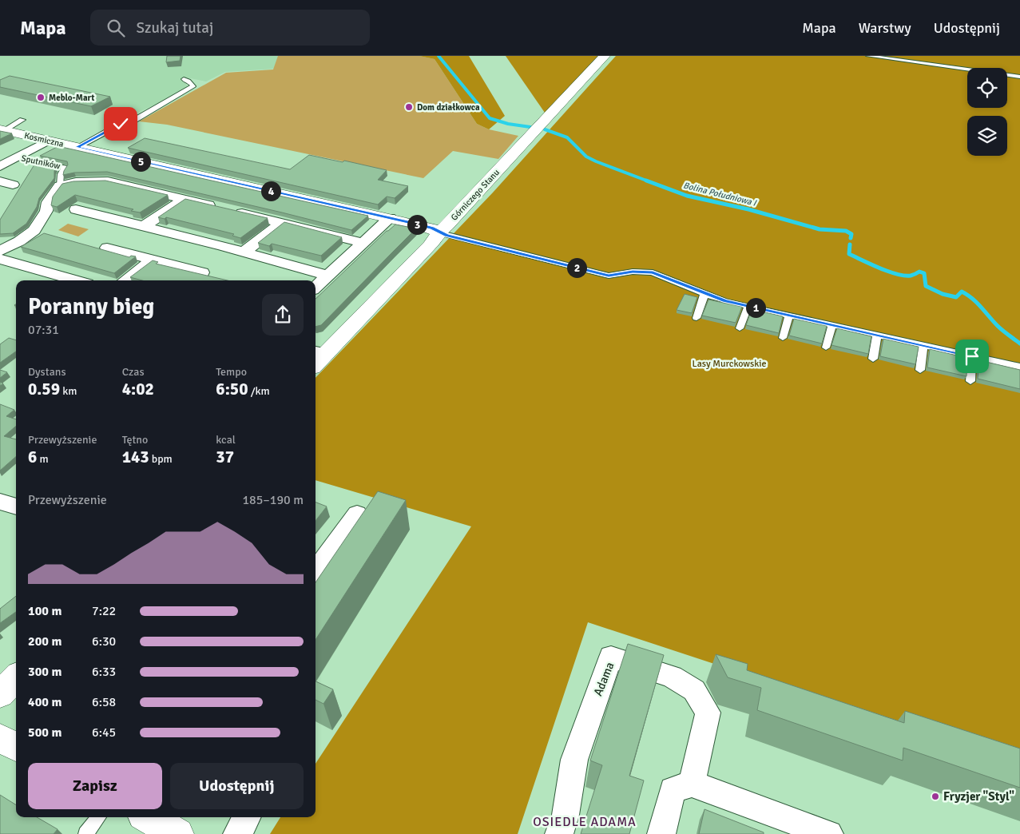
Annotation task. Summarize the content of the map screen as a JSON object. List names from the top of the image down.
{
  "streets": {
    "street": [
      "Kosmiczna",
      "Sputników",
      "Górniczego Stanu",
      "Adama"
    ]
  },
  "crossings": [
    ["Kosmiczna", "Sputników"],
    ["Kosmiczna", "Górniczego Stanu"]
  ],
  "districts": ["OSIEDLE ADAMA"],
  "water": ["Bolina Południowa I"],
  "parks": ["Lasy Murckowskie"],
  "places": ["Meblo-Mart", "Dom działkowca", "Fryzjer \"Styl\""],
  "page": {
    "header": "Mapa",
    "search": "Szukaj tutaj",
    "nav": ["Mapa", "Warstwy", "Udostępnij"],
    "pins": [
      "5",
      "4",
      "3",
      "2",
      "1"
    ],
    "heading": ["Poranny bieg", "07:31"],
    "stats": [
      ["Dystans", "0.59 km"],
      ["Czas", "4:02"],
      ["Tempo", "6:50 /km"],
      ["Przewyższenie", "6 m"],
      ["Tętno", "143 bpm"],
      ["kcal", "37"]
    ],
    "chart": ["Przewyższenie", "185–190 m"],
    "list": [
      {
        "name": "100 m",
        "note": "7:22"
      },
      {
        "name": "200 m",
        "note": "6:30"
      },
      {
        "name": "300 m",
        "note": "6:33"
      },
      {
        "name": "400 m",
        "note": "6:58"
      },
      {
        "name": "500 m",
        "note": "6:45"
      }
    ],
    "buttons": ["Zapisz", "Udostępnij"]
  }
}
